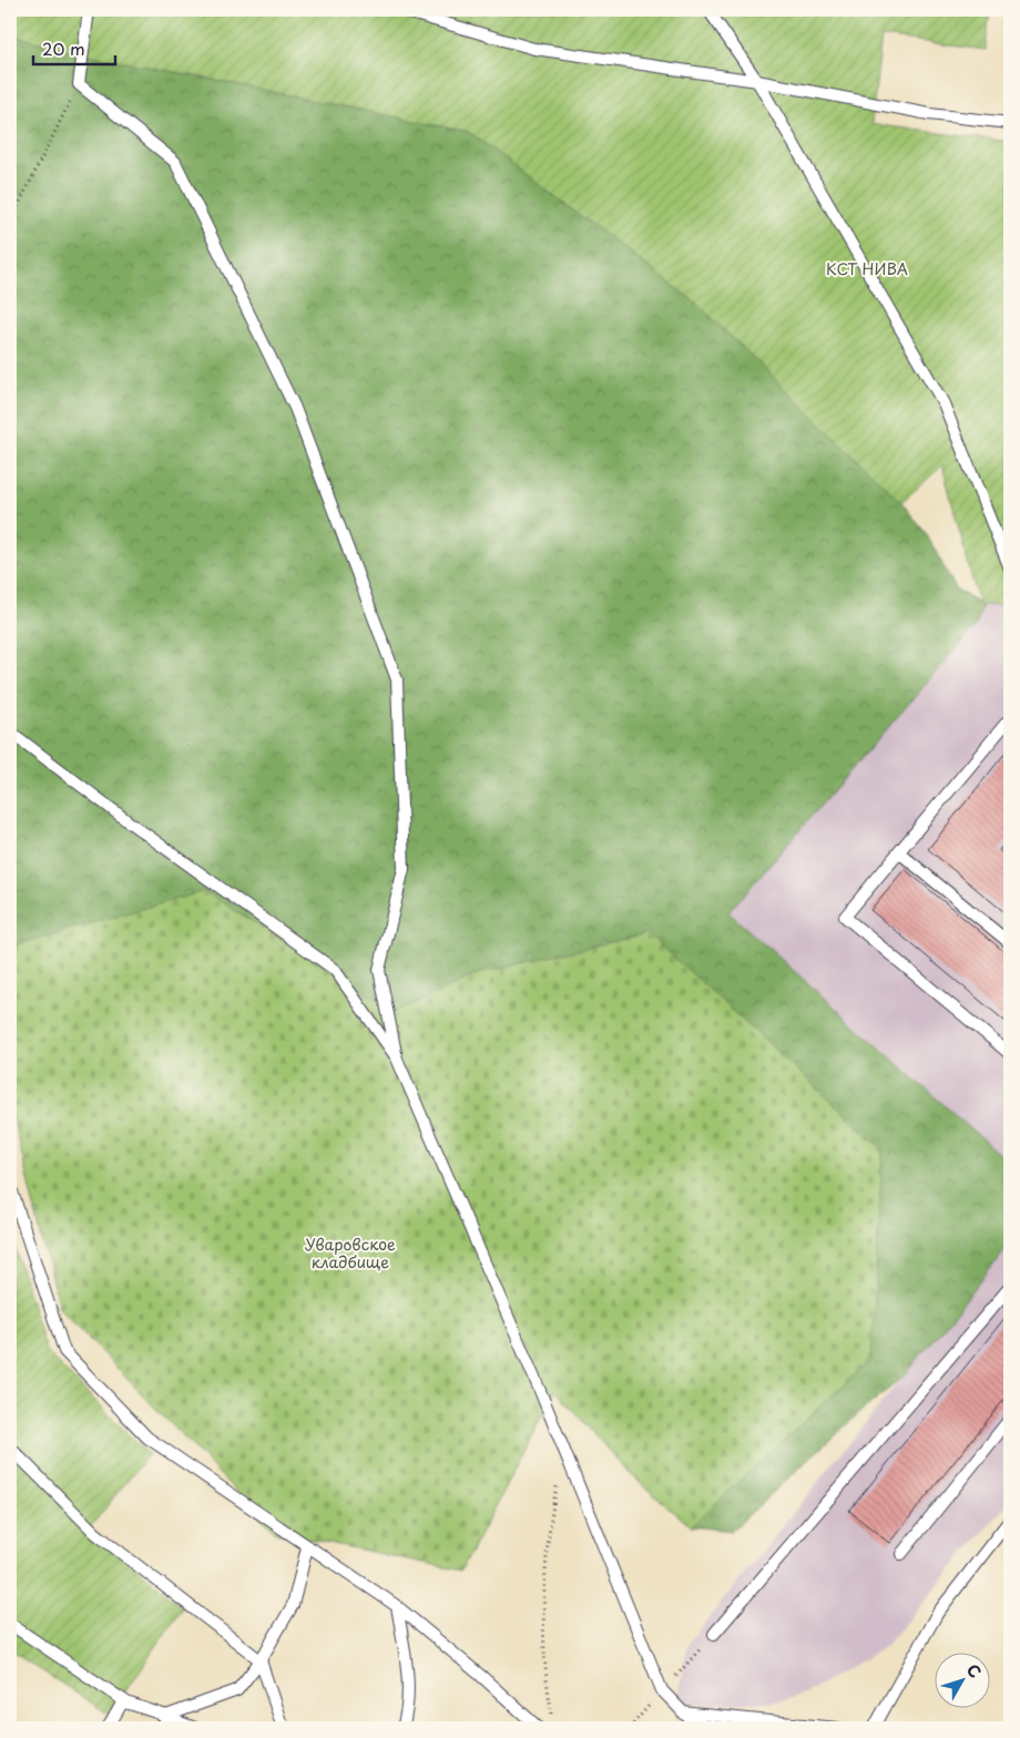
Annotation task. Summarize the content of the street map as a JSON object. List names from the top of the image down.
{
  "parks": ["КСТ НИВА", "Уваровское кладбище"],
  "scale_bar": "20 m",
  "north": "top right"
}
